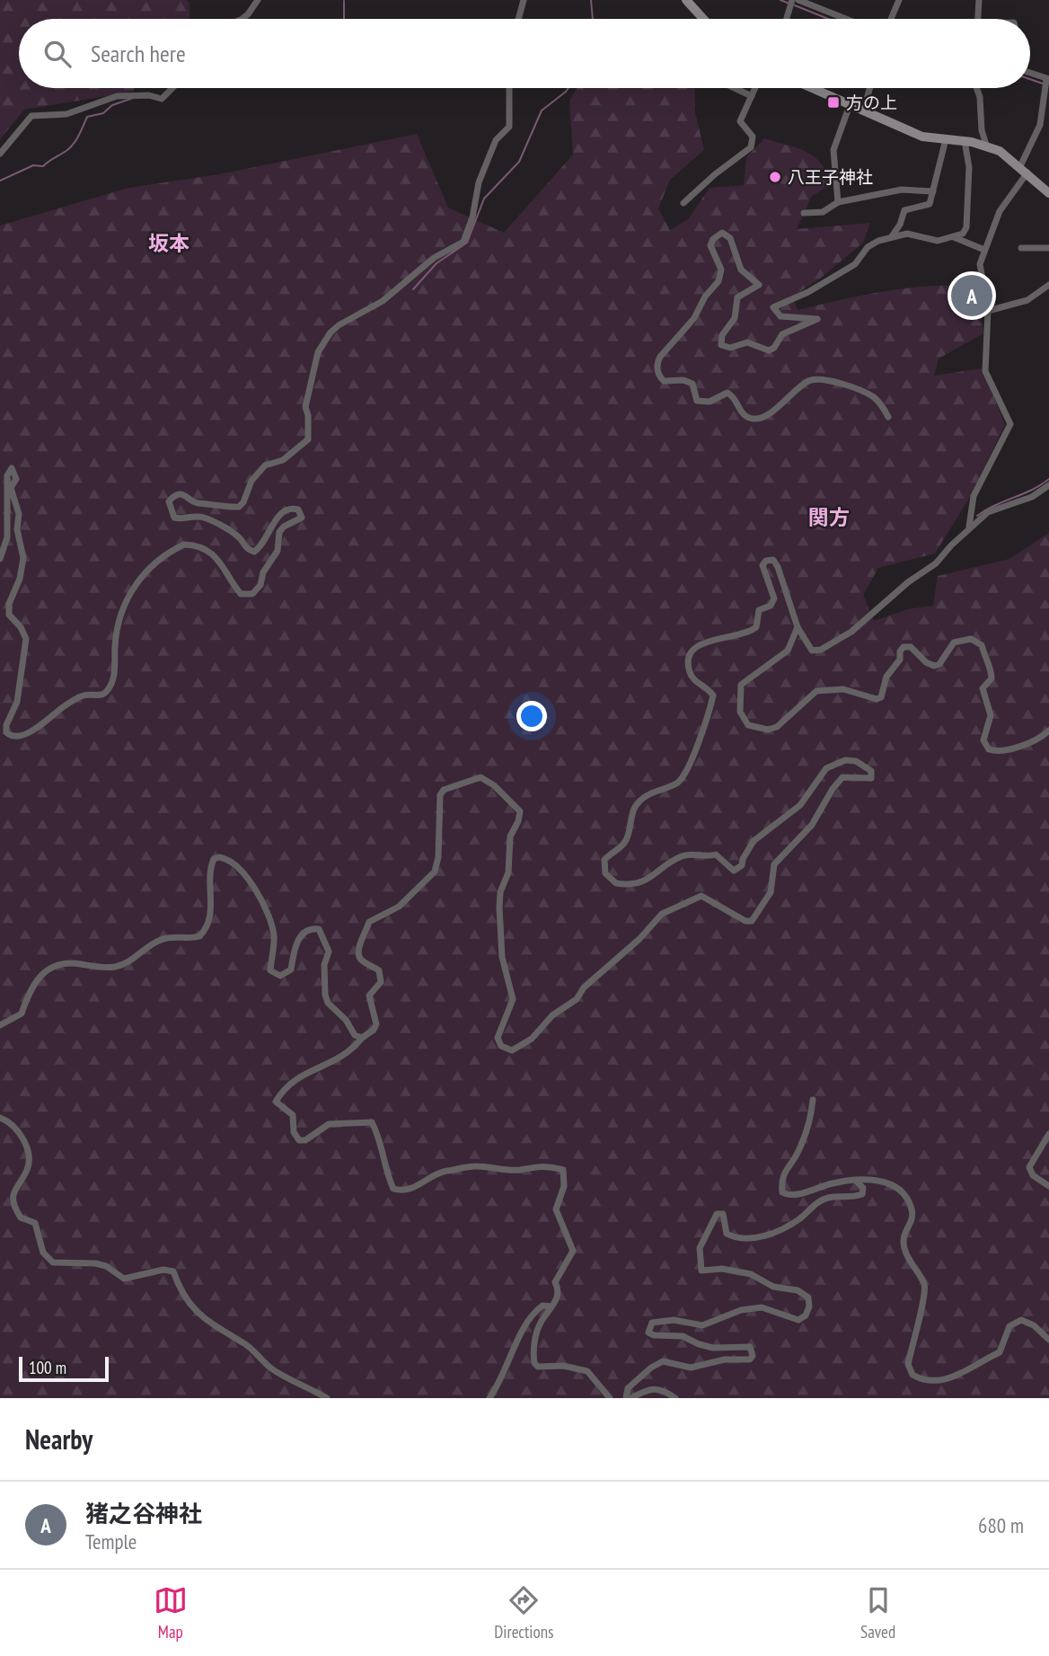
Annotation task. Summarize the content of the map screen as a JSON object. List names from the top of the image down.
{
  "districts": ["坂本", "関方"],
  "places": {
    "transit": ["方の上"],
    "other": ["八王子神社"]
  },
  "scale_bar": "100 m",
  "page": {
    "search": "Search here",
    "pins": "A",
    "scale": "100 m",
    "heading": "Nearby",
    "list": [
      {
        "mark": "A",
        "name": "猪之谷神社",
        "note": "Temple",
        "value": "680 m"
      }
    ],
    "nav": ["Map", "Directions", "Saved"]
  }
}
